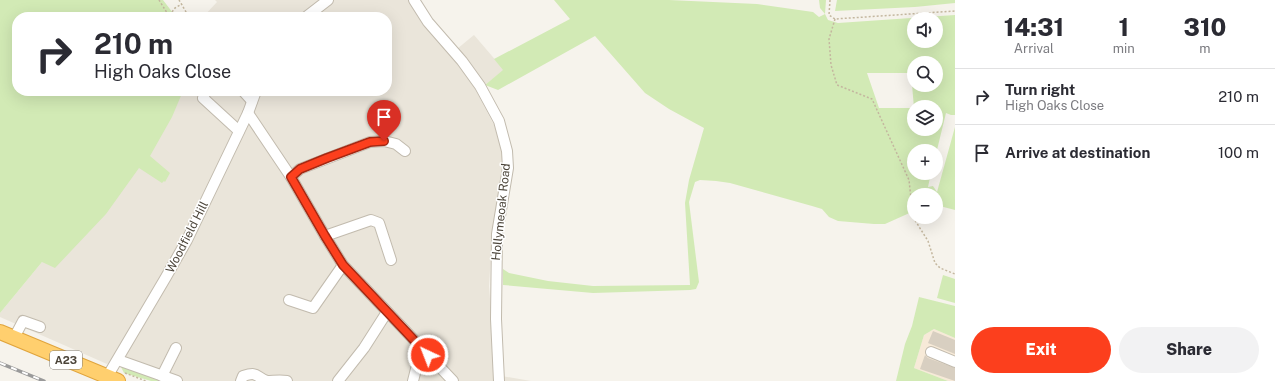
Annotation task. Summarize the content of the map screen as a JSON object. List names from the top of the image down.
{
  "streets": {
    "highway": ["A23"],
    "street": ["Hollymeoak Road", "Woodfield Hill"]
  },
  "crossings": [
    ["Woodfield Hill", "A23"]
  ],
  "page": {
    "eta": [
      "14:31",
      "Arrival",
      "1",
      "min",
      "310",
      "m"
    ],
    "map_buttons": ["+", "−"],
    "turn": ["210 m", "High Oaks Close"],
    "list": [
      {
        "name": "Turn right",
        "note": "High Oaks Close",
        "value": "210 m"
      },
      {
        "name": "Arrive at destination",
        "value": "100 m"
      }
    ],
    "buttons": ["Exit", "Share"]
  }
}
